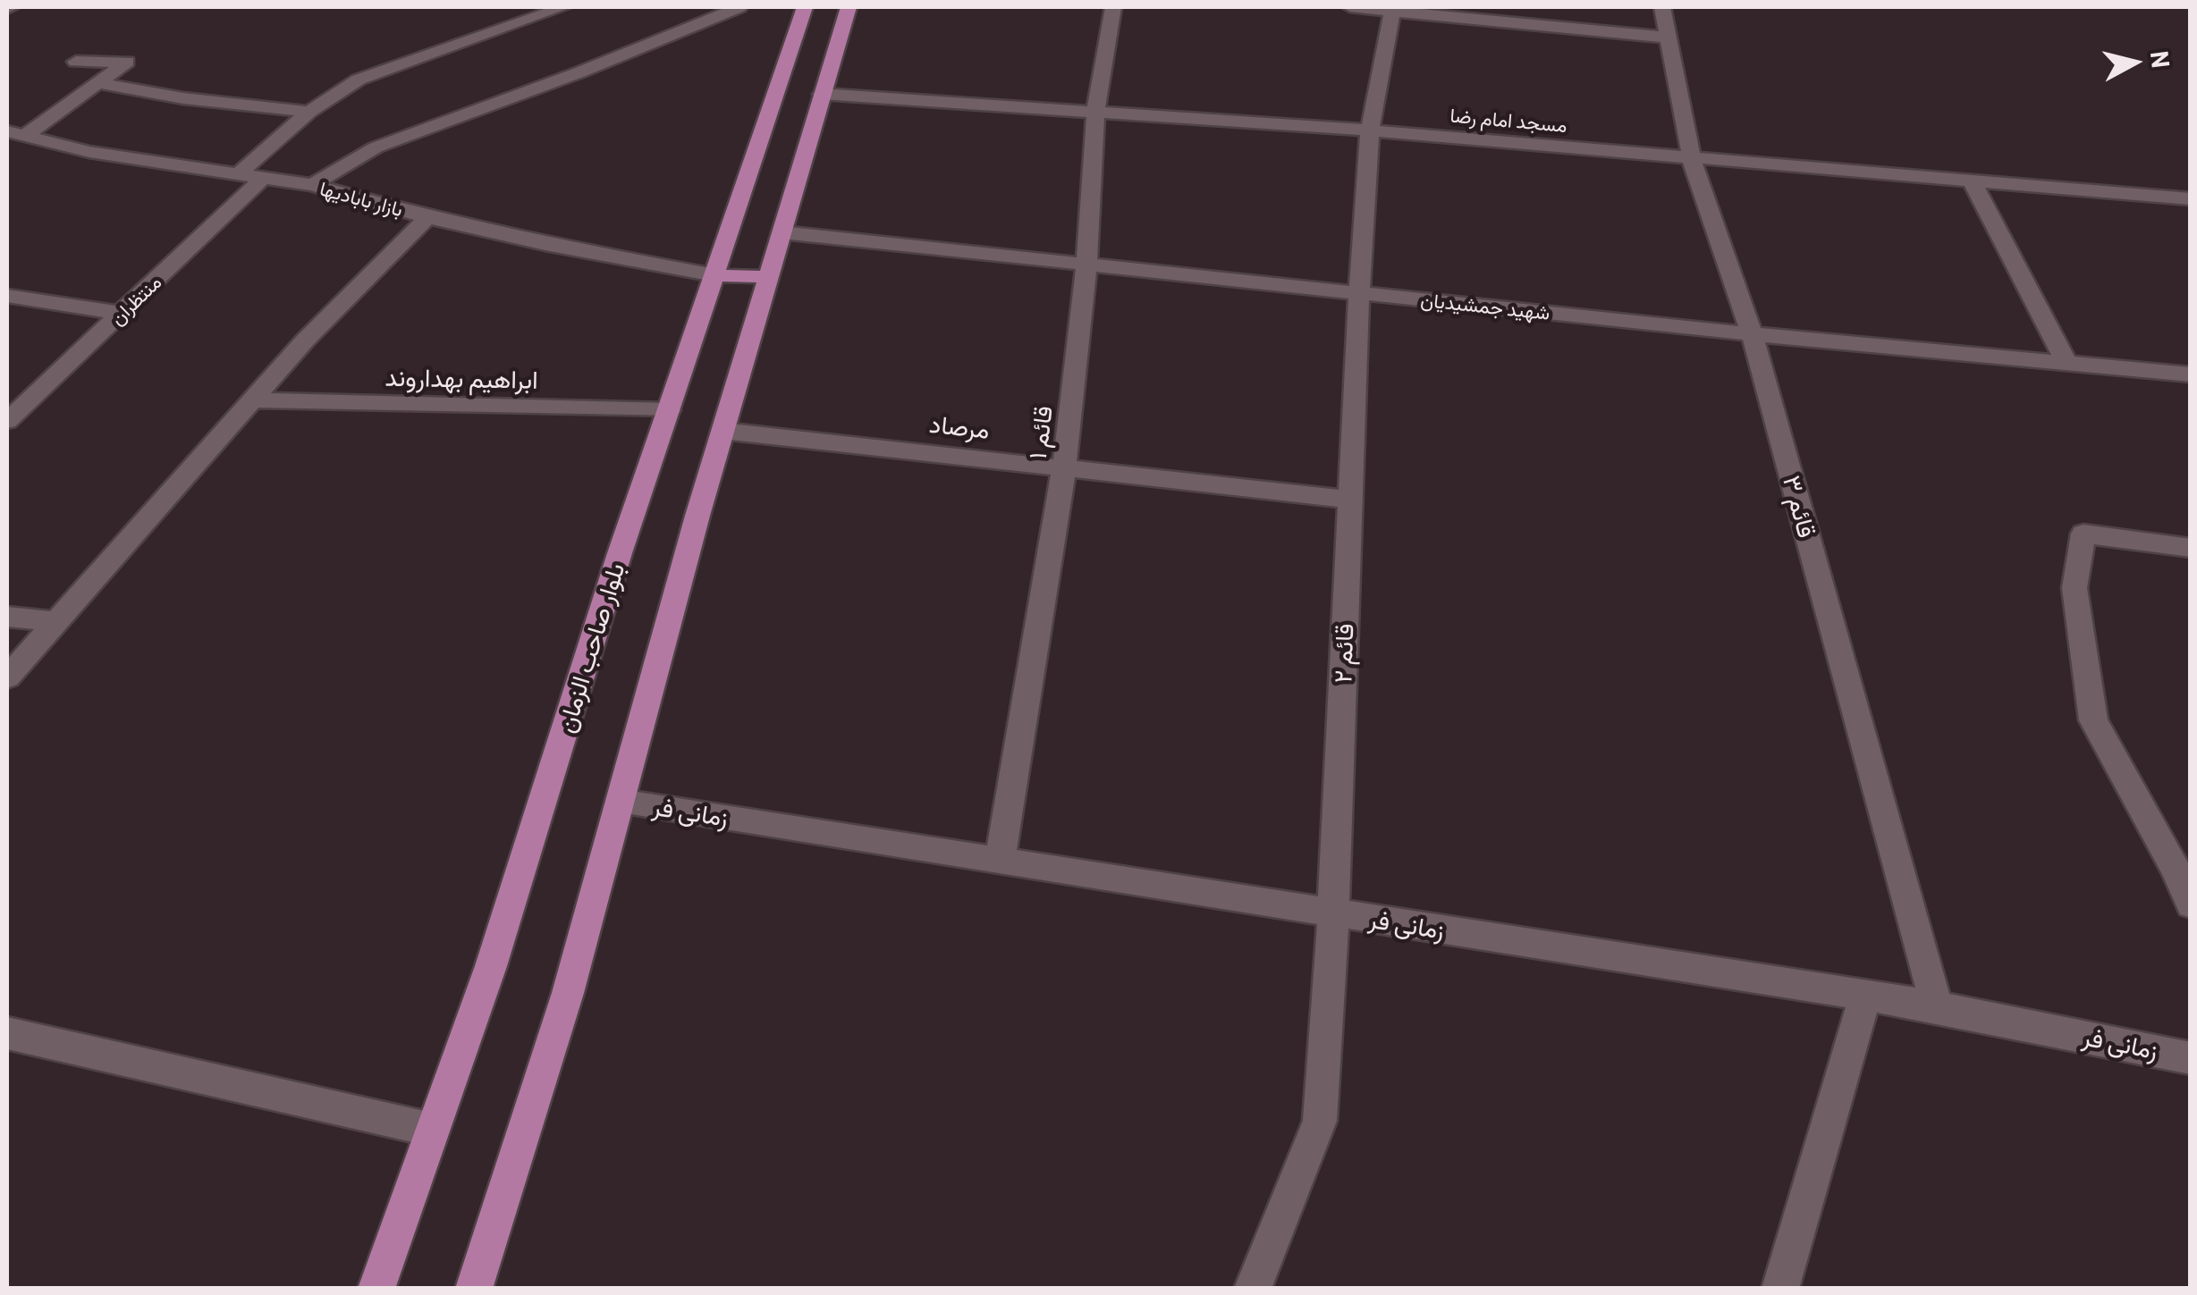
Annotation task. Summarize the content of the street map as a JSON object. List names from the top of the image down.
{
  "streets": {
    "main road": ["بلوار صاحب الزمان"],
    "street": [
      "مسجد امام رضا",
      "بازار بابادیها",
      "منتظران",
      "شهید جمشیدیان",
      "ابراهیم بهداروند",
      "مرصاد",
      "قائم ۱",
      "قائم ۳",
      "قائم ۲",
      "زمانی فر"
    ]
  },
  "crossings": [
    ["مسجد امام رضا", "قائم ۱"],
    ["مسجد امام رضا", "قائم ۳"],
    ["مسجد امام رضا", "قائم ۲"],
    ["بازار بابادیها", "منتظران"],
    ["بازار بابادیها", "بلوار صاحب الزمان"],
    ["شهید جمشیدیان", "قائم ۱"],
    ["شهید جمشیدیان", "قائم ۳"],
    ["شهید جمشیدیان", "قائم ۲"],
    ["ابراهیم بهداروند", "بلوار صاحب الزمان"],
    ["مرصاد", "قائم ۱"],
    ["مرصاد", "قائم ۲"],
    ["قائم ۱", "زمانی فر"],
    ["قائم ۳", "زمانی فر"],
    ["قائم ۲", "زمانی فر"]
  ],
  "north": "right"
}
